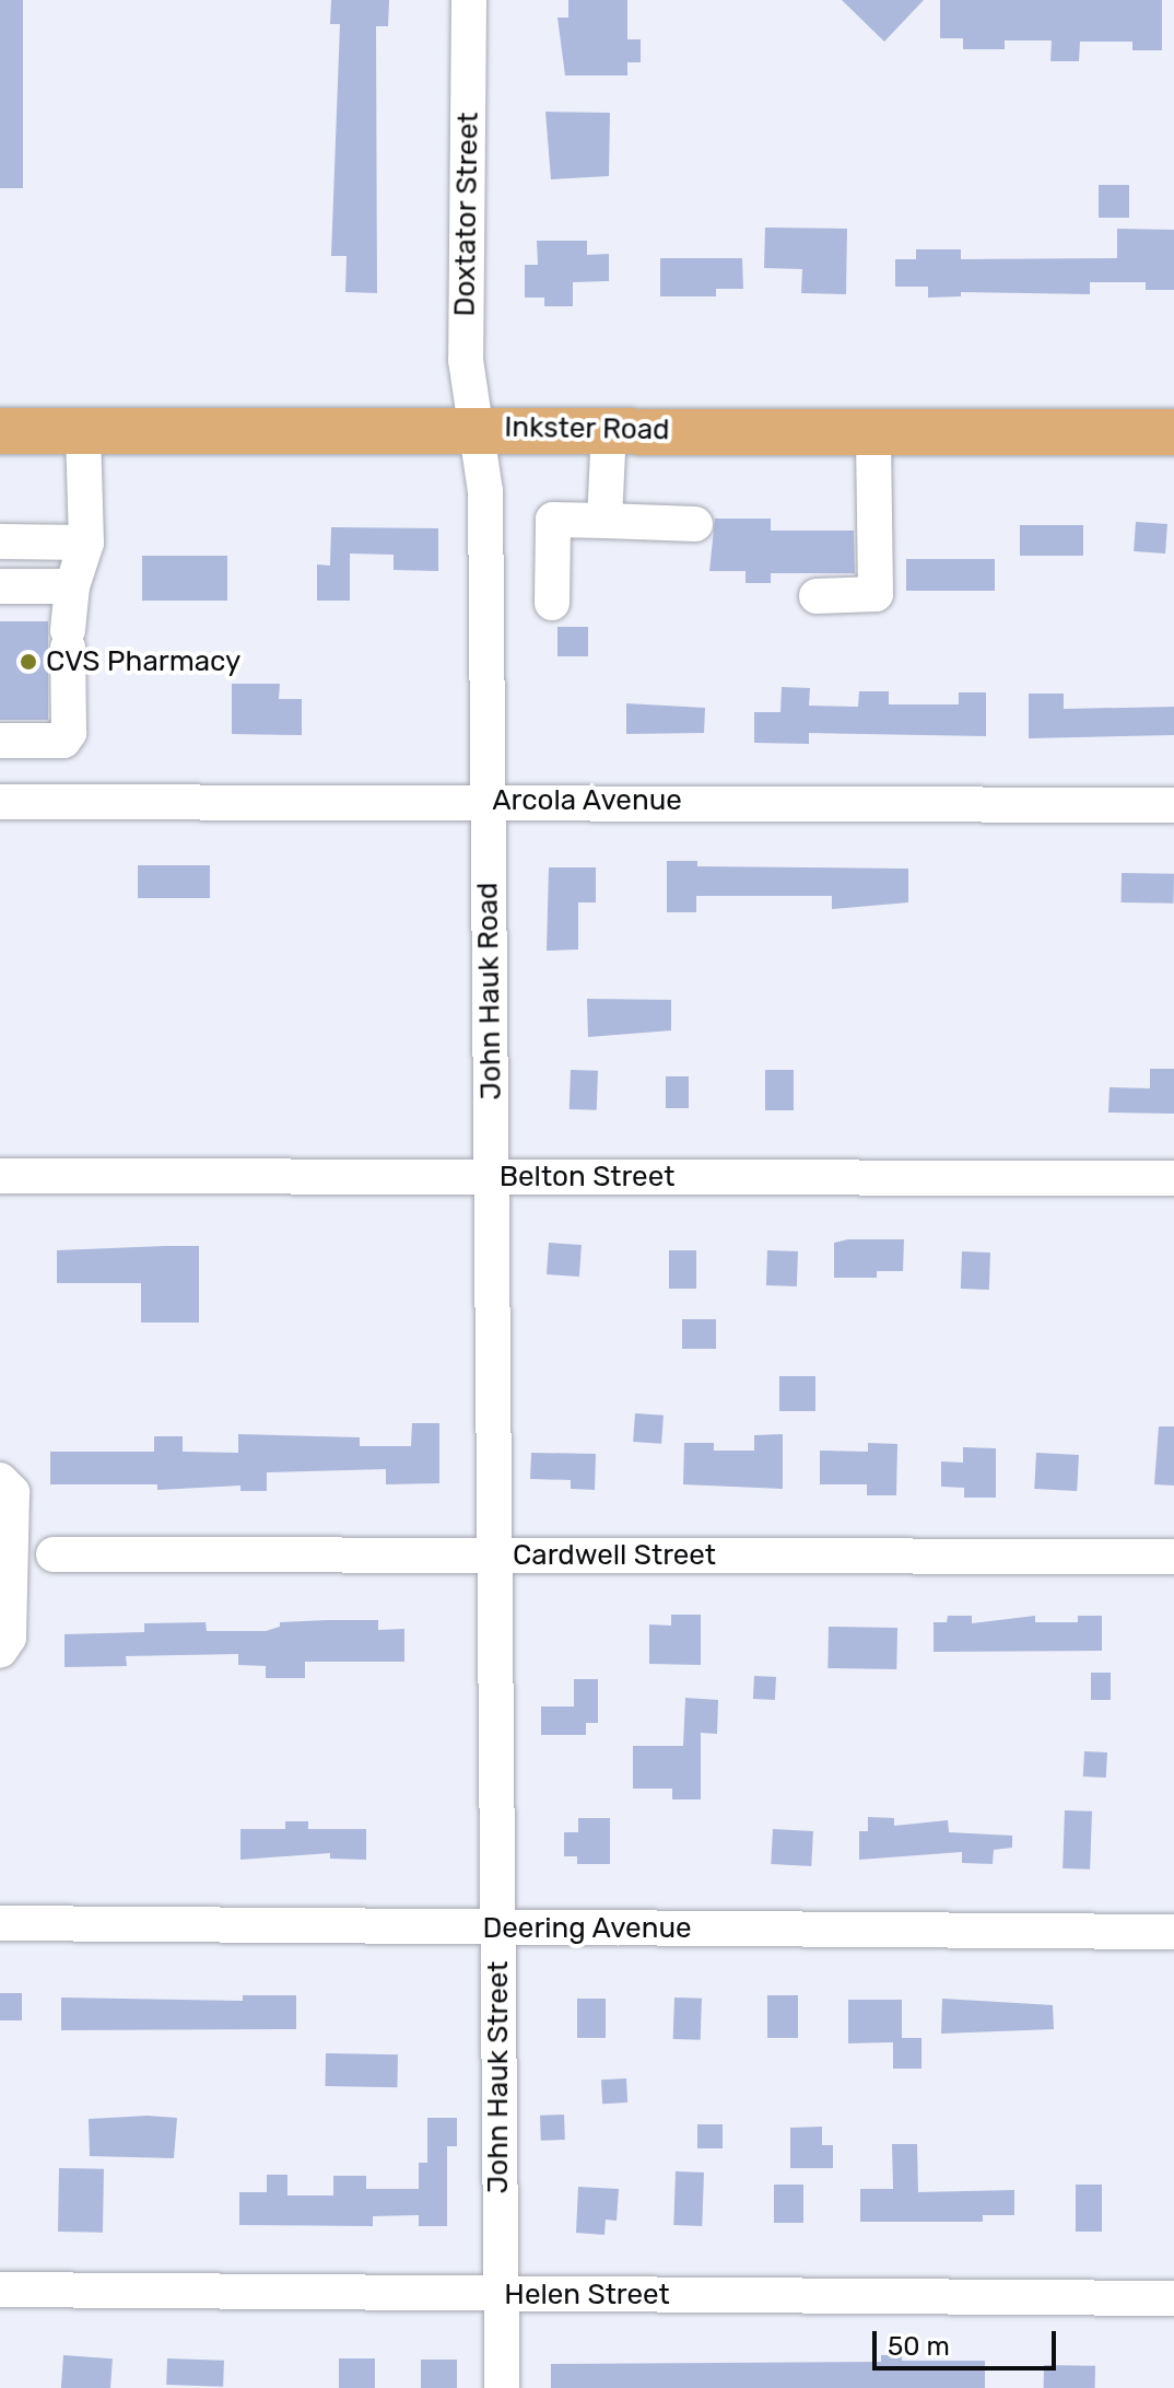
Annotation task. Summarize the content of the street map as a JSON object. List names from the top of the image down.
{
  "streets": {
    "main road": ["Inkster Road"],
    "street": [
      "Doxtator Street",
      "Arcola Avenue",
      "John Hauk Road",
      "Belton Street",
      "Cardwell Street",
      "Deering Avenue",
      "John Hauk Street",
      "Helen Street"
    ]
  },
  "crossings": [
    ["Doxtator Street", "Inkster Road"],
    ["Doxtator Street", "John Hauk Road"],
    ["Inkster Road", "John Hauk Road"],
    ["Arcola Avenue", "John Hauk Road"],
    ["John Hauk Road", "Belton Street"],
    ["John Hauk Road", "Cardwell Street"],
    ["John Hauk Road", "John Hauk Street"],
    ["Cardwell Street", "John Hauk Street"],
    ["Deering Avenue", "John Hauk Street"],
    ["John Hauk Street", "Helen Street"]
  ],
  "places": ["CVS Pharmacy"],
  "scale_bar": "50 m"
}
